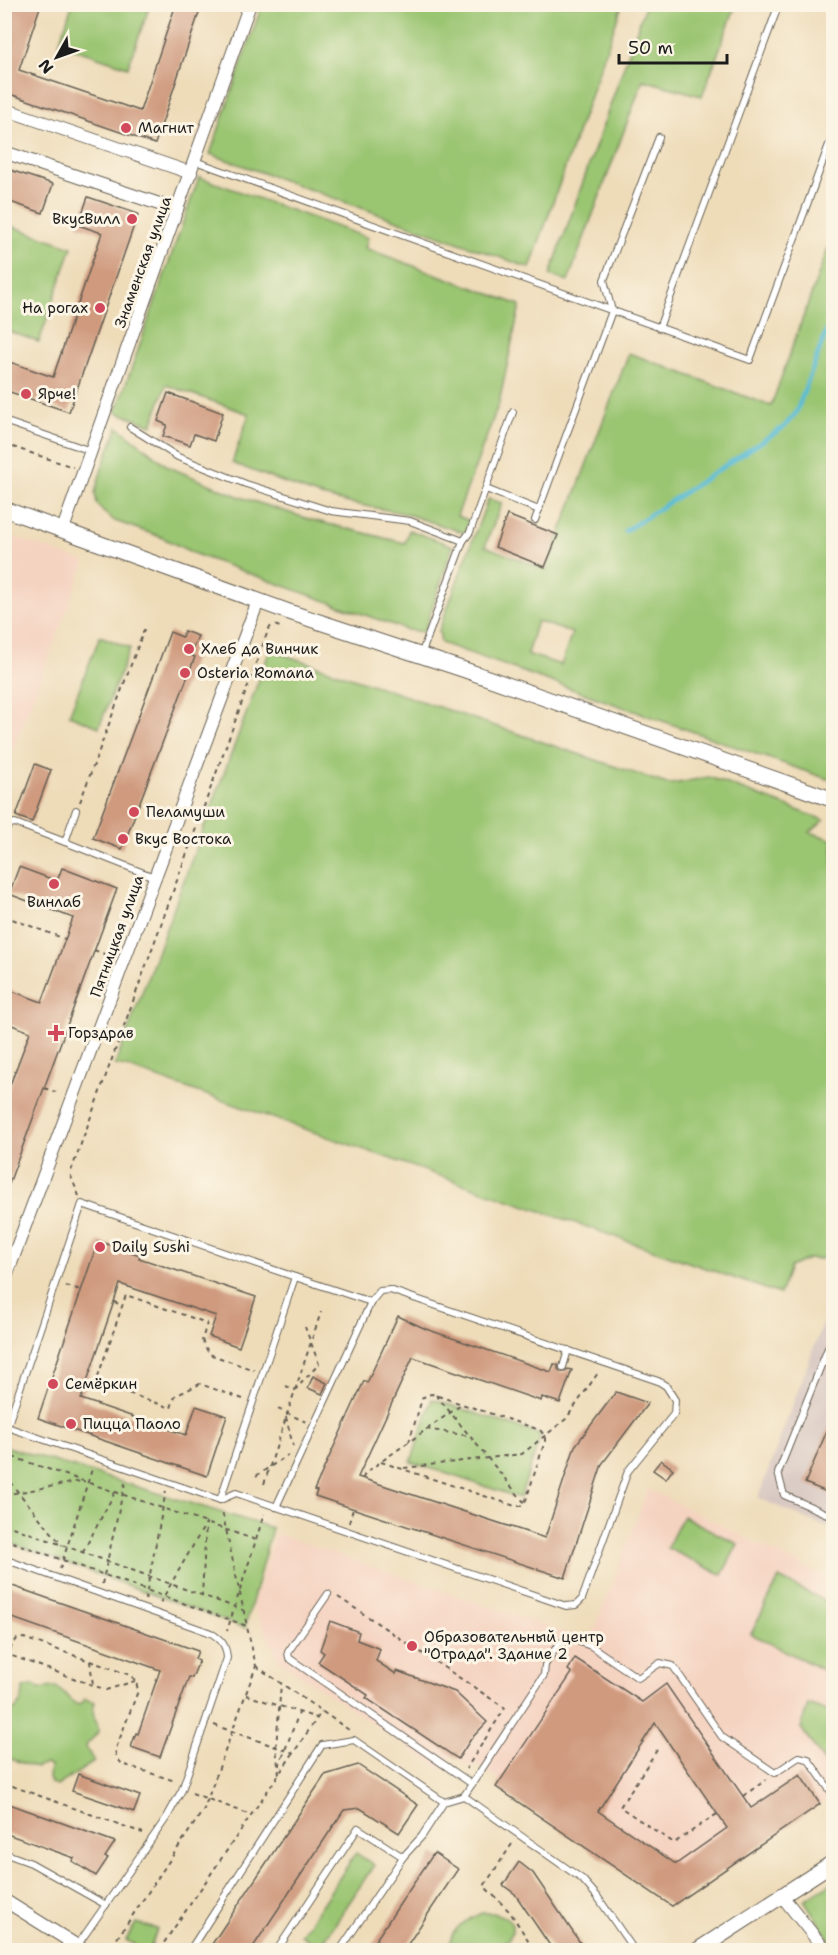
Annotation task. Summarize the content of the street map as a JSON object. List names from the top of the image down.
{
  "streets": {
    "street": ["Знаменская улица", "Пятницкая улица"]
  },
  "places": {
    "other": [
      "Магнит",
      "ВкусВилл",
      "На рогах",
      "Ярче!",
      "Хлеб да Винчик",
      "Osteria Romana",
      "Пеламуши",
      "Вкус Востока",
      "Винлаб",
      "Daily Sushi",
      "Семёркин",
      "Пицца Паоло",
      "Образовательный центр \"Отрада\". Здание 2"
    ],
    "health": ["Горздрав"]
  },
  "scale_bar": "50 m",
  "north": "bottom left"
}
